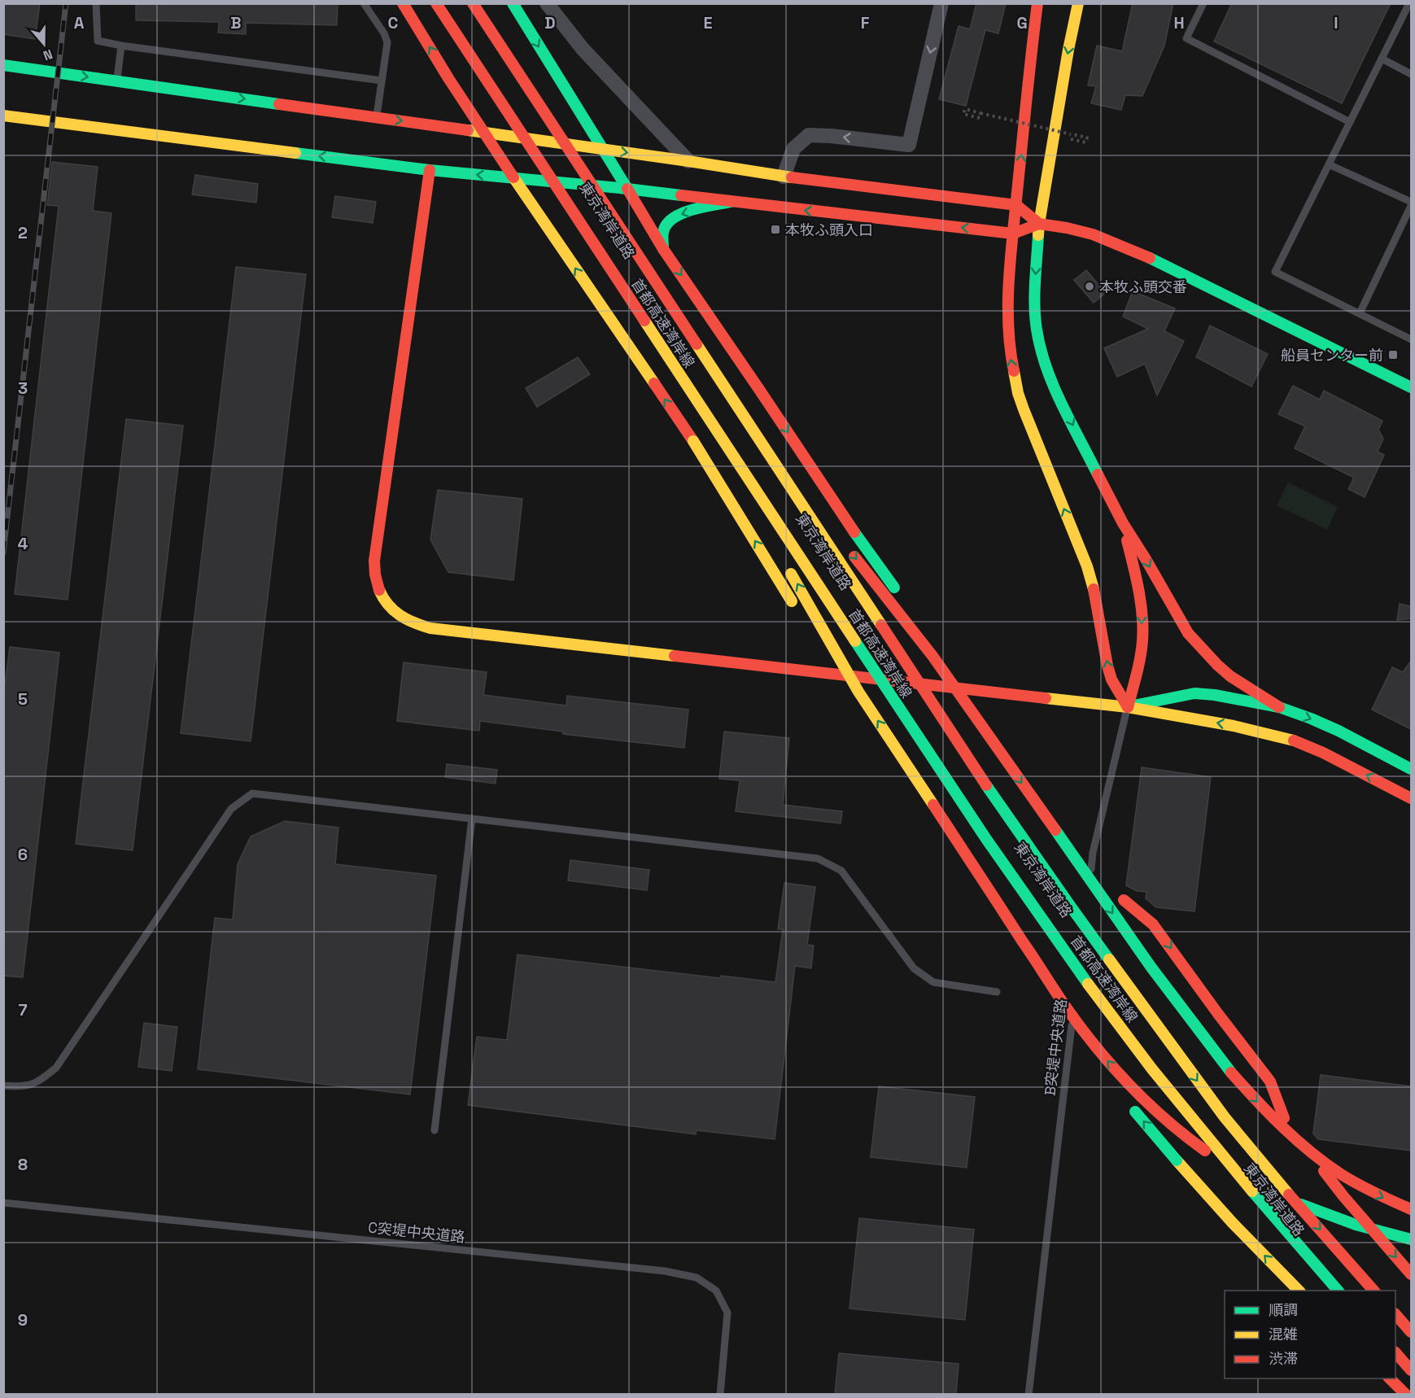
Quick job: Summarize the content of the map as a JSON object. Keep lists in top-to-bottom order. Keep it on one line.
{"streets":{"main road":["東京湾岸道路","首都高速湾岸線"],"lane":["B突堤中央道路","C突堤中央道路"]},"places":{"transit":["本牧ふ頭入口","船員センター前"],"other":["本牧ふ頭交番"]},"legend":["順調","混雑","渋滞"],"north":"bottom","grid":{"columns":["A","B","C","D","E","F","G","H","I"],"rows":["2","3","4","5","6","7","8","9"]}}
